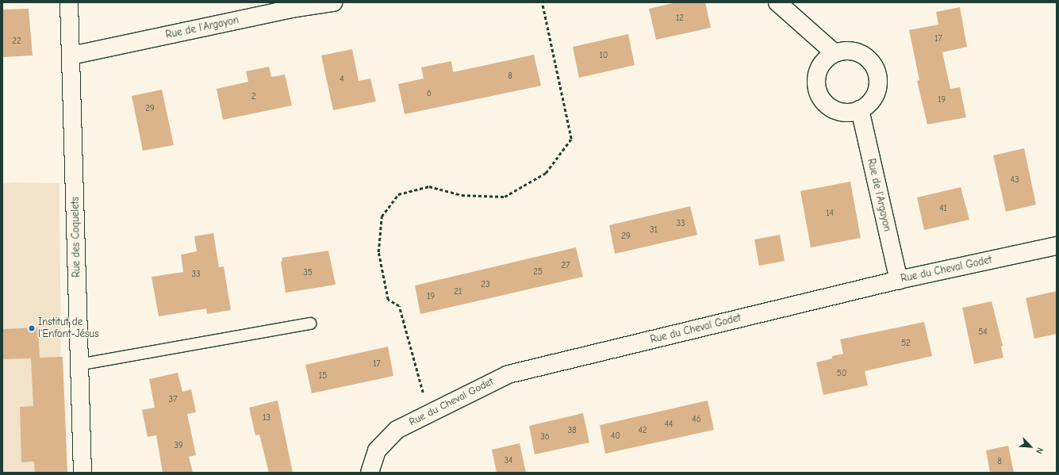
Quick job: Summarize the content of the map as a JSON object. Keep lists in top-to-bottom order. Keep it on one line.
{"streets":{"street":["Rue de l'Argayon","Rue des Coquelets","Rue du Cheval Godet"]},"crossings":[["Rue de l'Argayon","Rue des Coquelets"],["Rue de l'Argayon","Rue du Cheval Godet"]],"places":["Institut de l'Enfant-Jésus"],"house_numbers":["12","17","22","10","8","4","6","2","19","29","43","41","14","33","31","29","27","25","35","33","23","21","19","54","52","17","50","15","37","13","46","44","38","42","40","36","39","34","8"],"north":"bottom right"}
